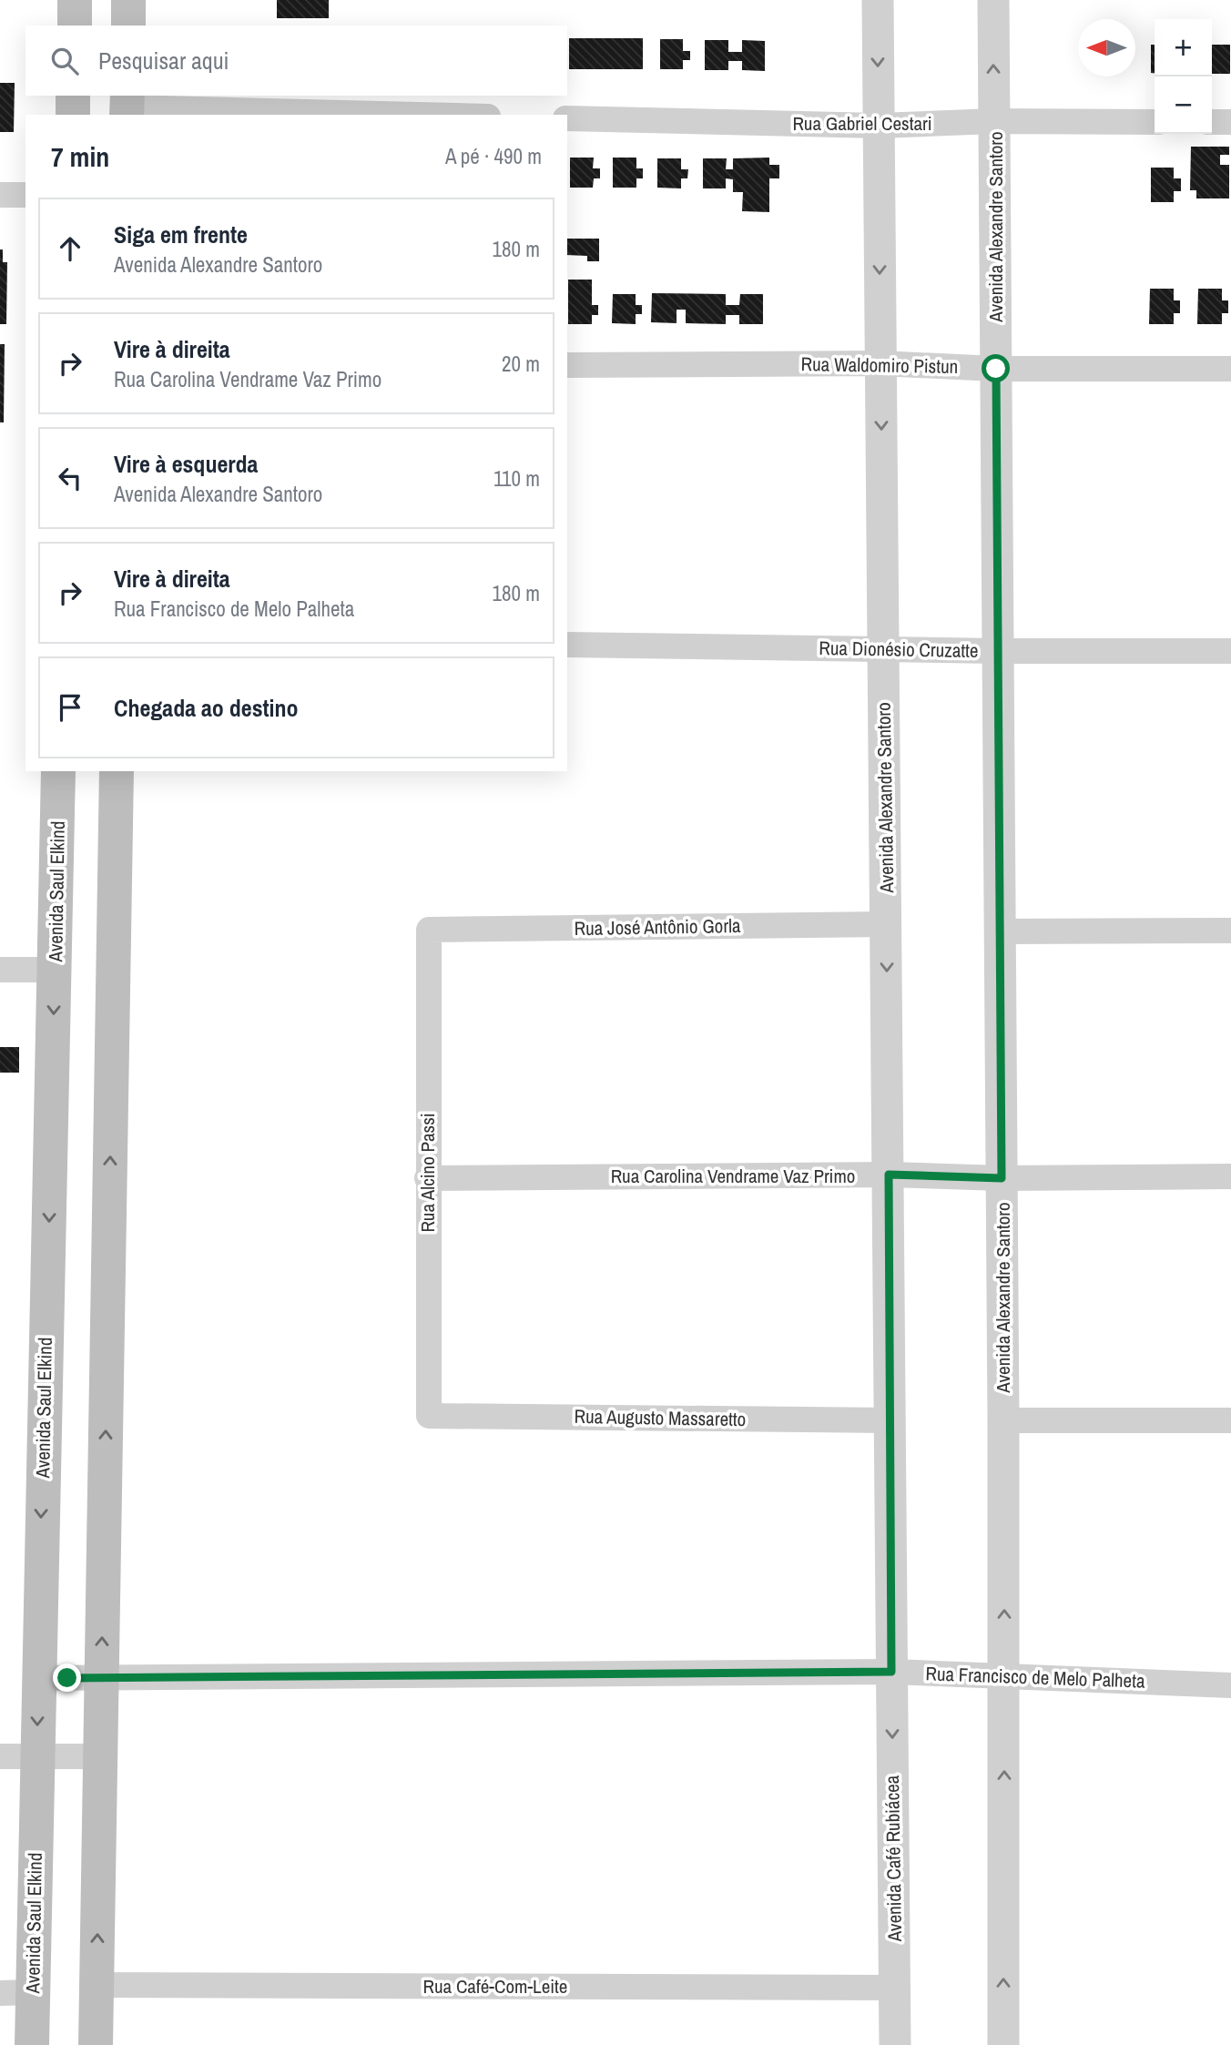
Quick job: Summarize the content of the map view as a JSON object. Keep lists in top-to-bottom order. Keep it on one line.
{"streets":{"main road":["Avenida Saul Elkind"],"street":["Rua Gabriel Cestari","Avenida Alexandre Santoro","Rua Waldomiro Pistun","Rua Dionésio Cruzatte","Rua José Antônio Gorla","Rua Alcino Passi","Rua Carolina Vendrame Vaz Primo","Rua Augusto Massaretto","Rua Francisco de Melo Palheta","Avenida Café Rubiácea","Rua Café-Com-Leite"]},"crossings":[["Rua Gabriel Cestari","Avenida Alexandre Santoro"],["Avenida Alexandre Santoro","Rua Waldomiro Pistun"],["Avenida Alexandre Santoro","Rua Dionésio Cruzatte"],["Avenida Alexandre Santoro","Rua José Antônio Gorla"],["Avenida Alexandre Santoro","Rua Carolina Vendrame Vaz Primo"],["Avenida Alexandre Santoro","Rua Augusto Massaretto"],["Avenida Alexandre Santoro","Rua Francisco de Melo Palheta"],["Avenida Alexandre Santoro","Avenida Café Rubiácea"],["Avenida Saul Elkind","Rua Francisco de Melo Palheta"],["Rua José Antônio Gorla","Rua Alcino Passi"],["Rua Alcino Passi","Rua Carolina Vendrame Vaz Primo"],["Rua Alcino Passi","Rua Augusto Massaretto"],["Rua Francisco de Melo Palheta","Avenida Café Rubiácea"],["Avenida Café Rubiácea","Rua Café-Com-Leite"]],"north":"left","page":{"map_buttons":["+","−"],"search":"Pesquisar aqui","heading":["7 min","A pé · 490 m"],"list":[["Siga em frente","Avenida Alexandre Santoro","180 m"],["Vire à direita","Rua Carolina Vendrame Vaz Primo","20 m"],["Vire à esquerda","Avenida Alexandre Santoro","110 m"],["Vire à direita","Rua Francisco de Melo Palheta","180 m"],"Chegada ao destino"]}}
